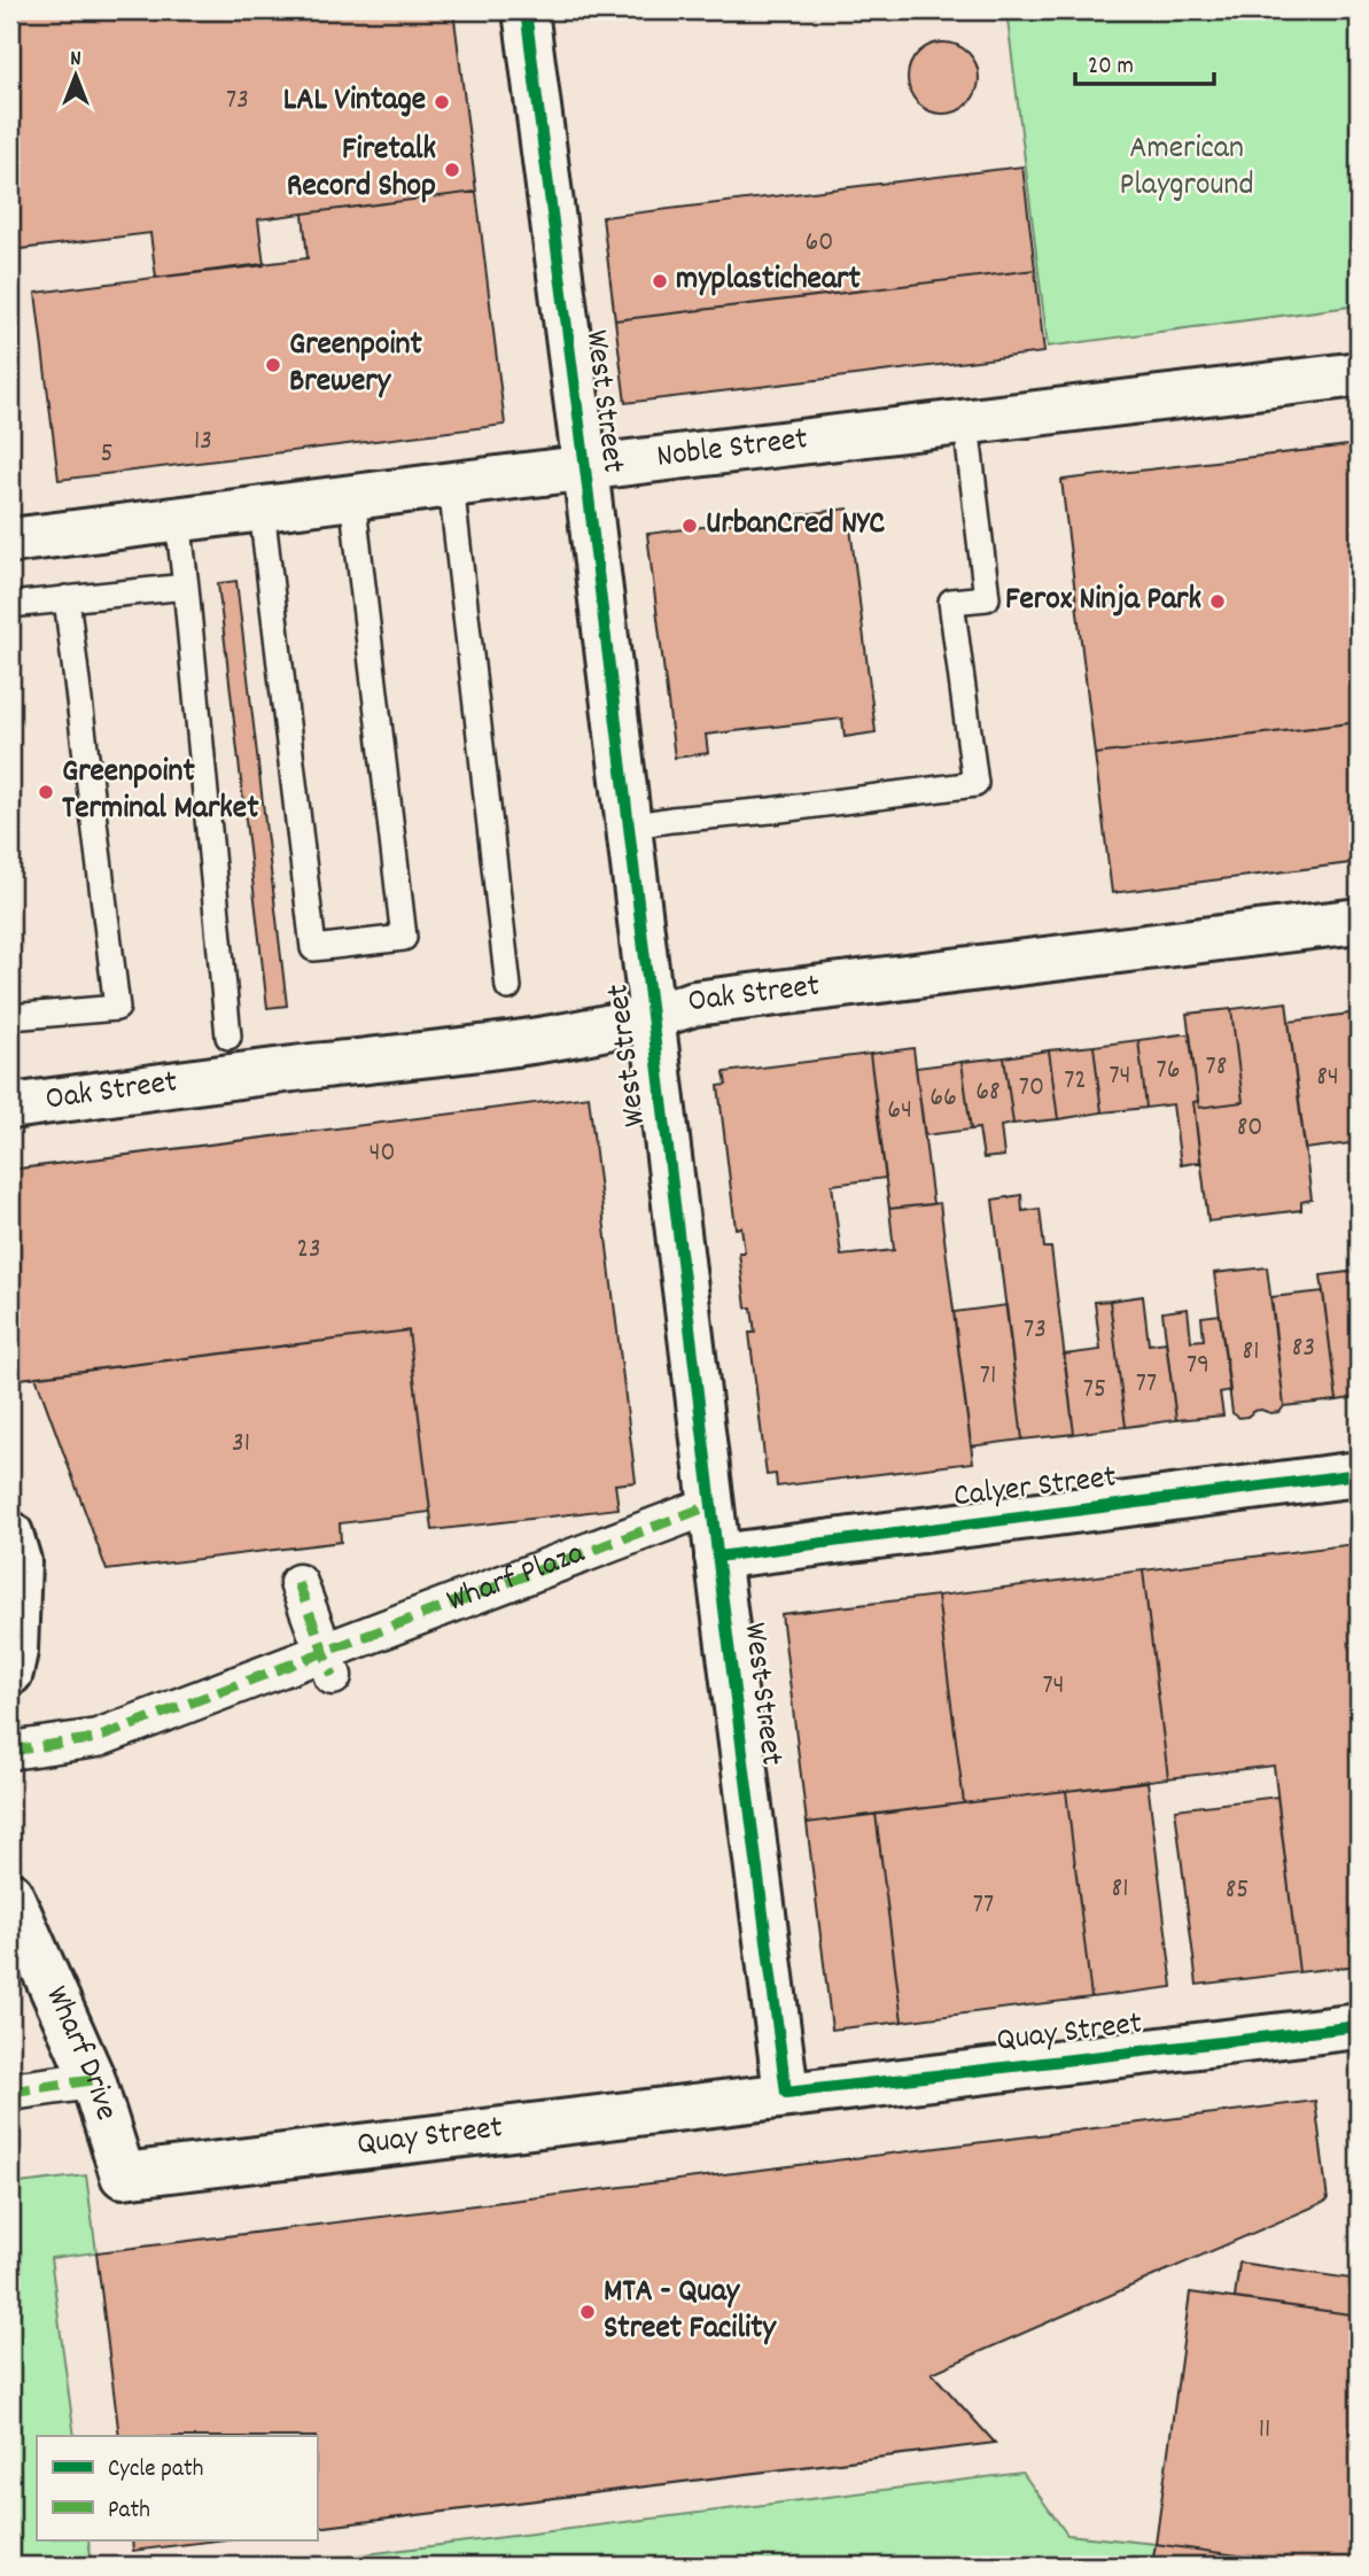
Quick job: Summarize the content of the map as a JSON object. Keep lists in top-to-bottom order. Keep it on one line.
{"streets":{"street":["West Street","Noble Street","Oak Street","Calyer Street","Wharf Plaza","Quay Street","Wharf Drive"]},"crossings":[["West Street","Noble Street"],["West Street","Oak Street"],["West Street","Calyer Street"],["West Street","Wharf Plaza"],["West Street","Quay Street"],["Quay Street","Wharf Drive"]],"parks":["American Playground"],"places":["LAL Vintage","Firetalk Record Shop","myplasticheart","Greenpoint Brewery","UrbanCred NYC","Ferox Ninja Park","Greenpoint Terminal Market","MTA - Quay Street Facility"],"house_numbers":["73","60","13","5","78","76","74","84","72","70","68","66","64","80","40","23","73","83","81","79","71","77","75","31","74","81","85","77","11"],"legend":["Cycle path","Path"],"scale_bar":"20 m","north":"top"}
